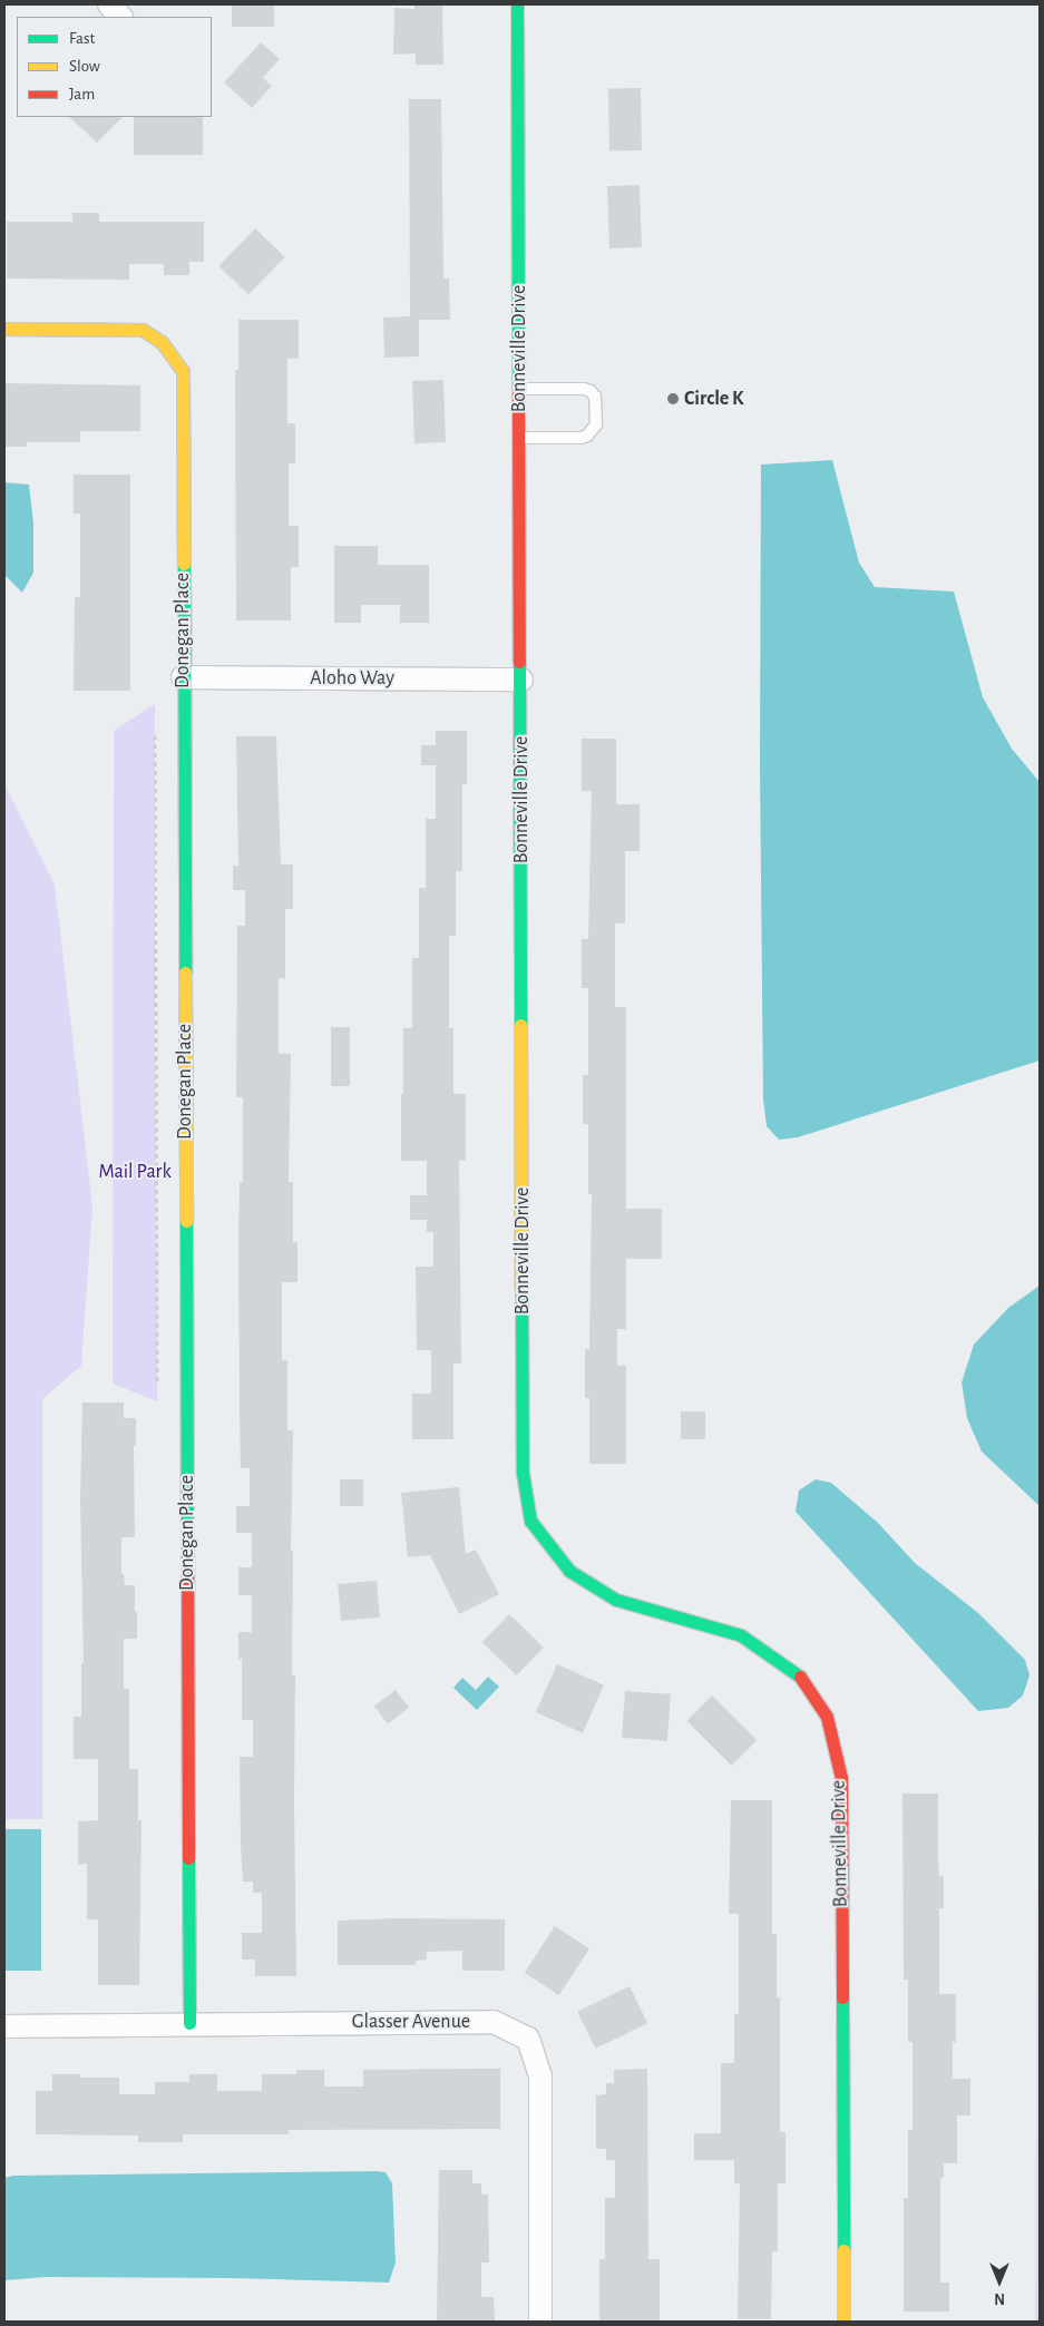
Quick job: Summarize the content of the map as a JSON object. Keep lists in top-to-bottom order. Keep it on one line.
{"streets":{"street":["Bonneville Drive","Donegan Place","Aloho Way","Glasser Avenue"]},"crossings":[["Bonneville Drive","Aloho Way"],["Donegan Place","Aloho Way"],["Donegan Place","Glasser Avenue"]],"parks":["Mail Park"],"places":["Circle K"],"legend":["Fast","Slow","Jam"],"north":"bottom"}
